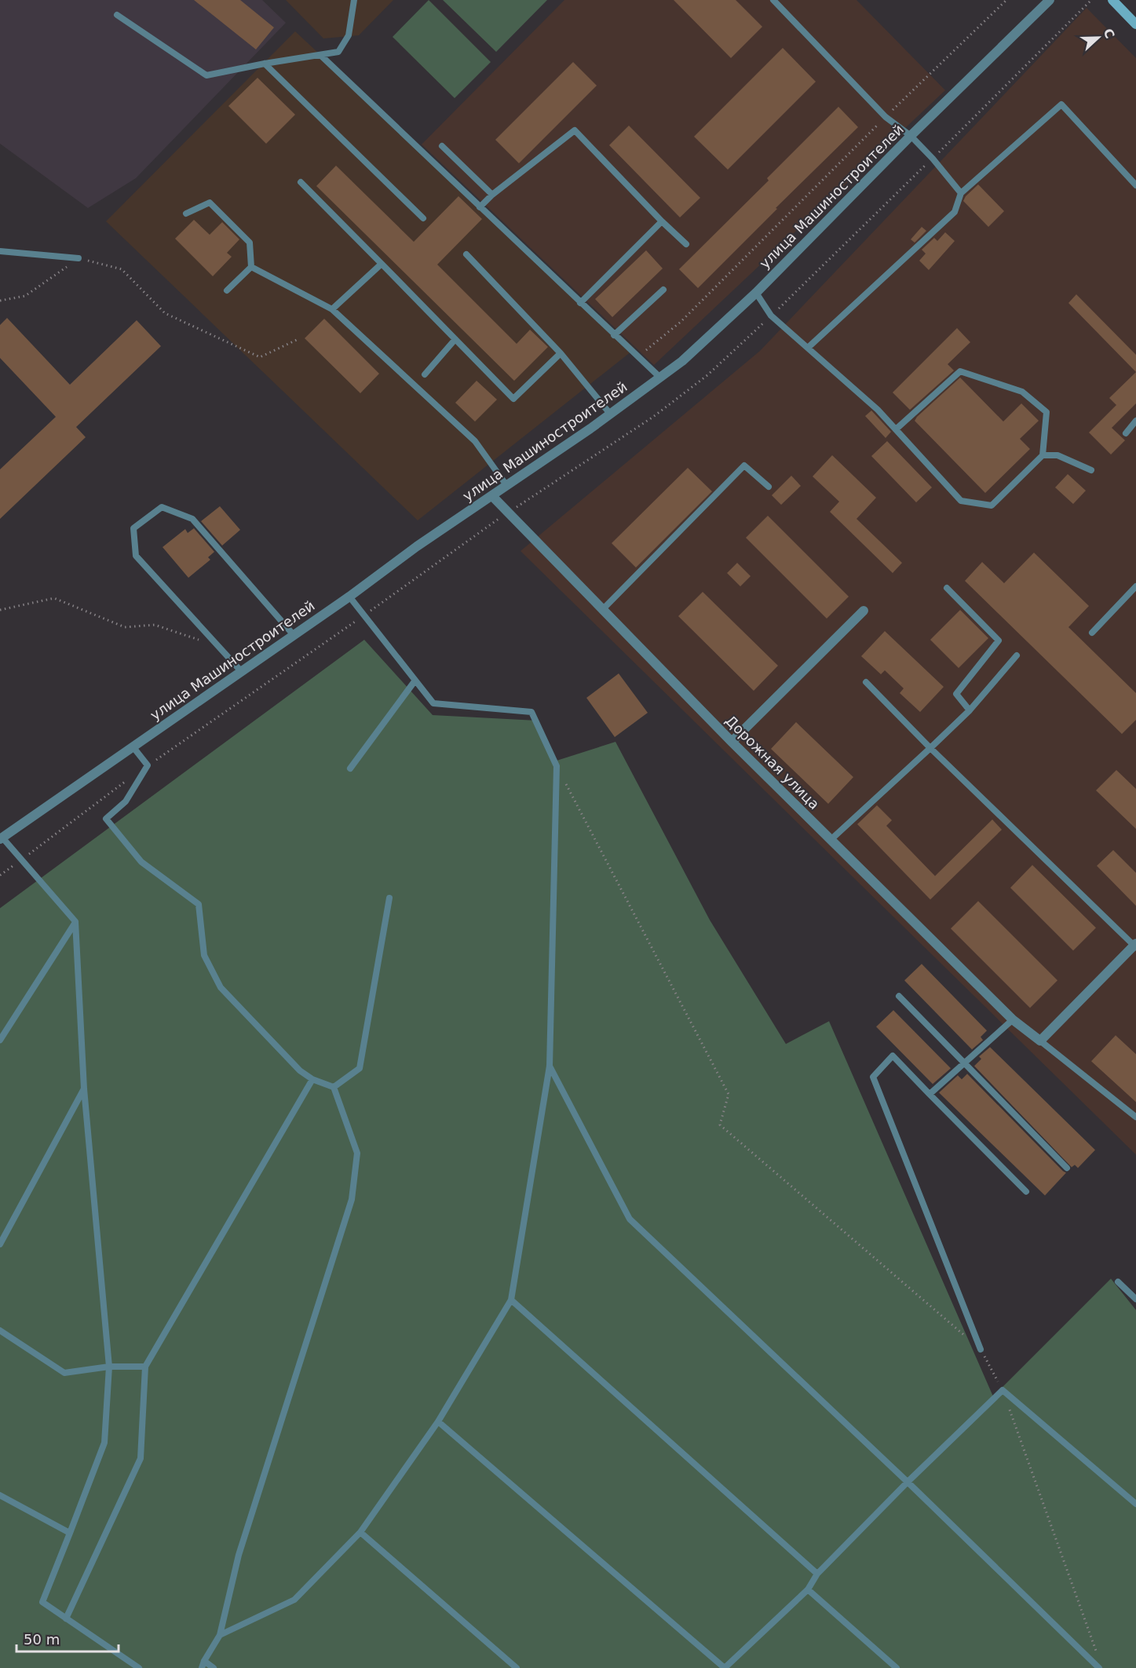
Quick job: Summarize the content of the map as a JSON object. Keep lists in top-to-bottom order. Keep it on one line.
{"streets":{"street":["улица Машиностроителей","Дорожная улица"]},"crossings":[["улица Машиностроителей","Дорожная улица"]],"scale_bar":"50 m","north":"right"}
